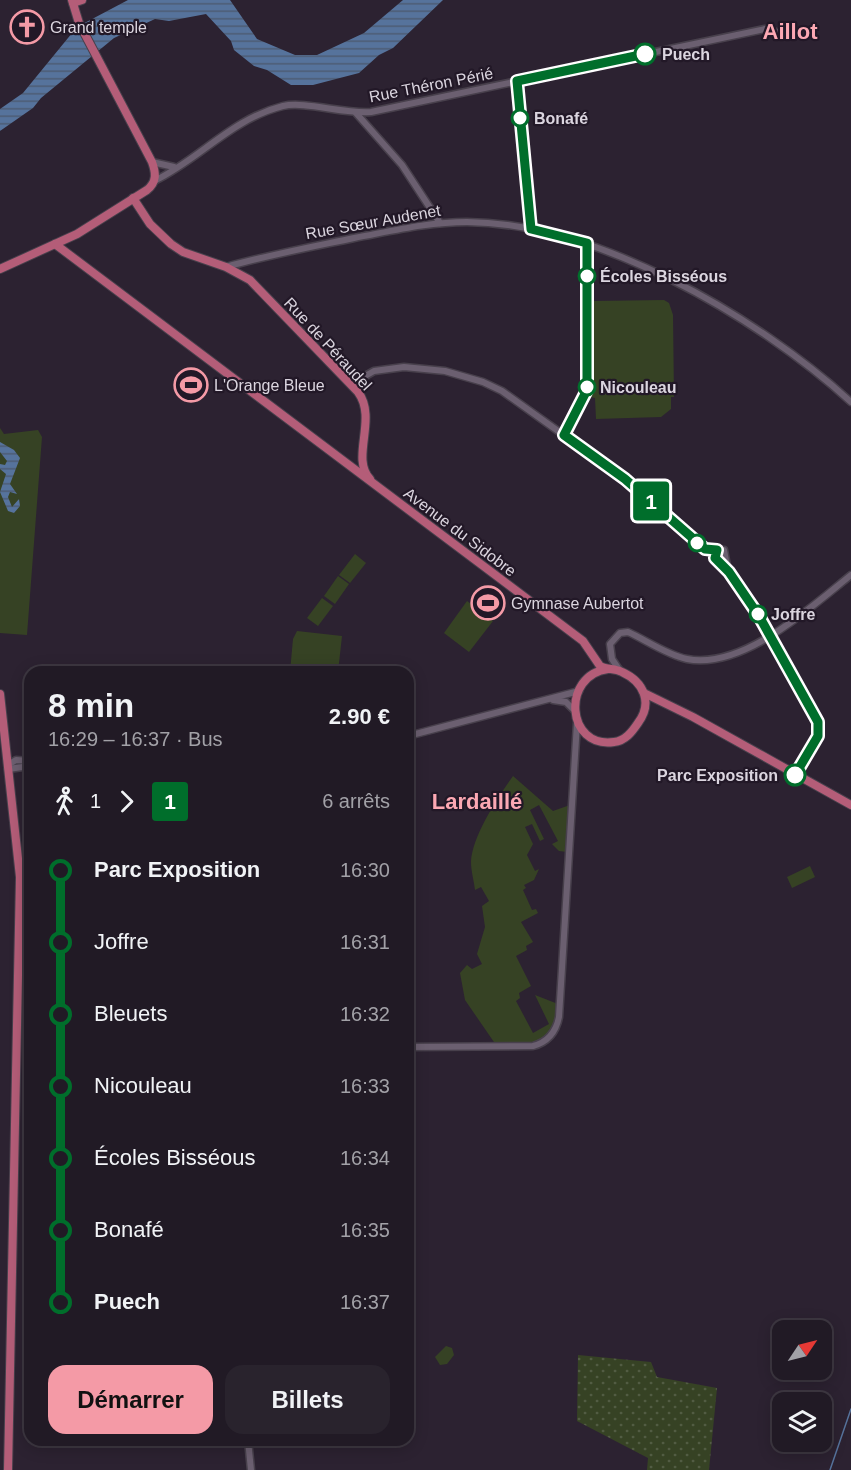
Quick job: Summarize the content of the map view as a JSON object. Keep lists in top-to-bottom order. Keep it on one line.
{"streets":{"main road":["Rue de Péraudel","Avenue du Sidobre"],"street":["Rue Théron Périé","Rue Sœur Audenet"]},"crossings":[["Rue Sœur Audenet","Rue de Péraudel"]],"districts":["Aillot","Lardaillé"],"places":{"church":["Grand temple"],"other":["Puech","Bonafé","Écoles Bisséous","Nicouleau","Joffre","Parc Exposition"],"sports":["L'Orange Bleue","Gymnase Aubertot"]},"lines":["bus line 1"],"north":"top right","page":{"on_map":"1","heading":["8 min","16:29 – 16:37 · Bus","2.90 €"],"legs":["1","1","6 arrêts"],"list":[{"name":"Parc Exposition","value":"16:30"},{"name":"Joffre","value":"16:31"},{"name":"Bleuets","value":"16:32"},{"name":"Nicouleau","value":"16:33"},{"name":"Écoles Bisséous","value":"16:34"},{"name":"Bonafé","value":"16:35"},{"name":"Puech","value":"16:37"}],"buttons":["Démarrer","Billets"]}}
